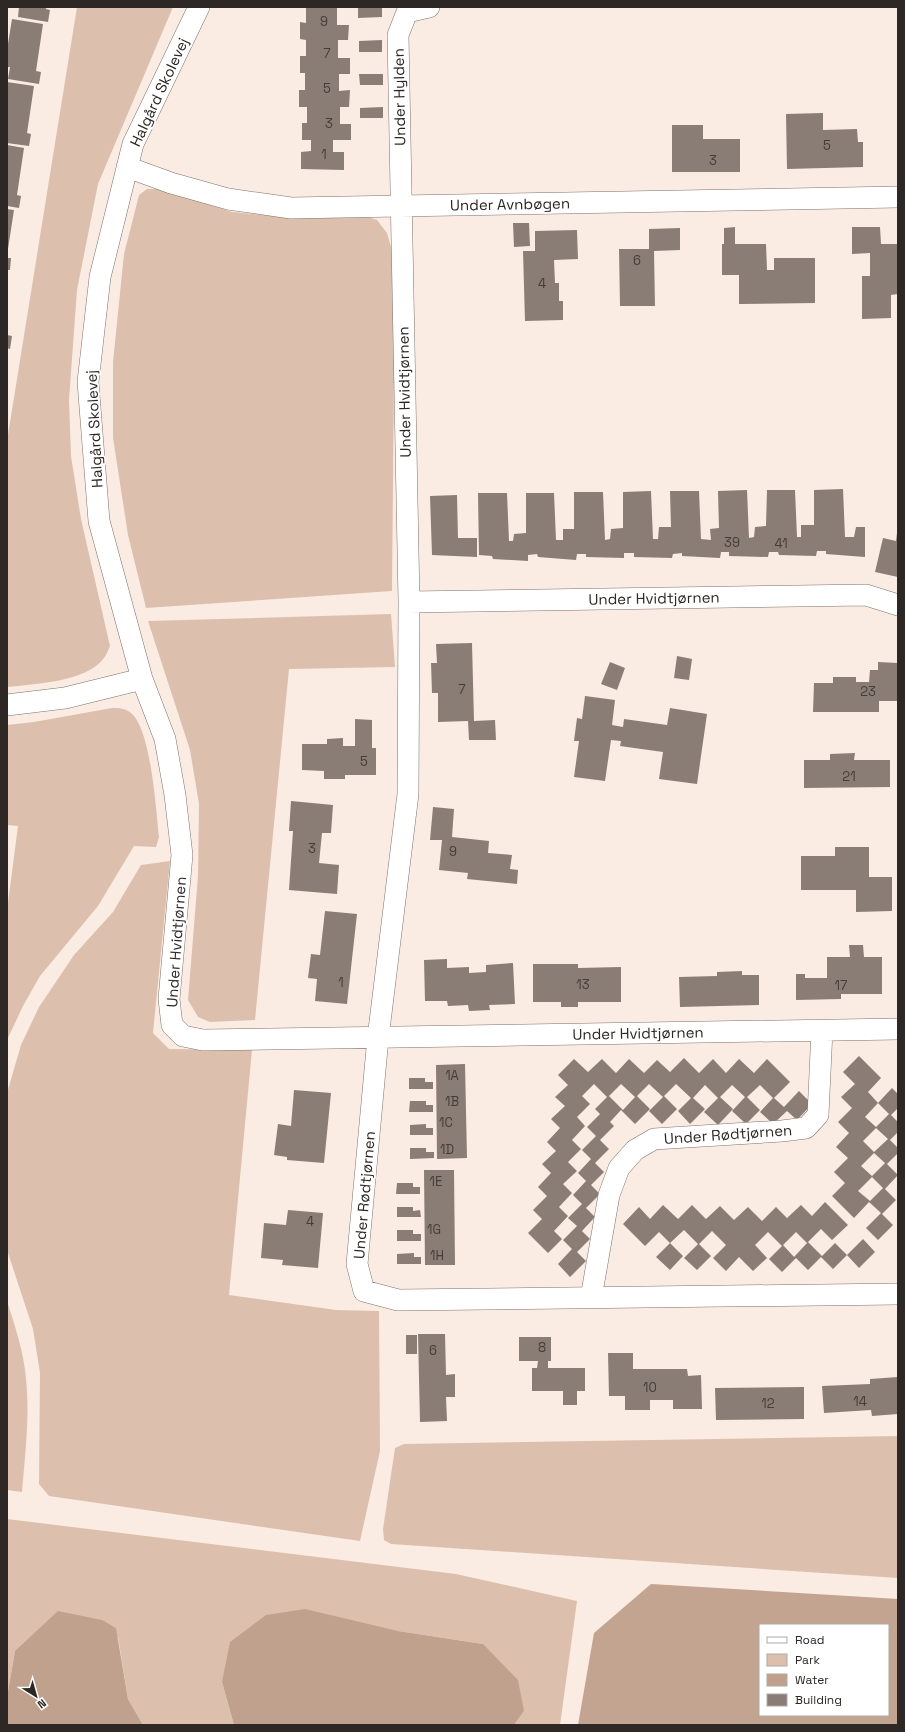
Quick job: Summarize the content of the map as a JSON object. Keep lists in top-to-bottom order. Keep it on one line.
{"streets":{"street":["Halgård Skolevej","Under Hylden","Under Avnbøgen","Under Hvidtjørnen","Under Rødtjørnen"]},"crossings":[["Halgård Skolevej","Under Avnbøgen"],["Halgård Skolevej","Under Hvidtjørnen"],["Under Hylden","Under Avnbøgen"],["Under Hylden","Under Hvidtjørnen"],["Under Avnbøgen","Under Hvidtjørnen"],["Under Hvidtjørnen","Under Rødtjørnen"]],"house_numbers":["9","7","5","3","5","1","3","6","4","39","41","7","23","5","21","3","9","1","13","17","1A","1B","1C","1D","1E","4","1G","1H","8","6","10","14","12"],"legend":["Road","Park","Water","Building"],"north":"bottom right"}
